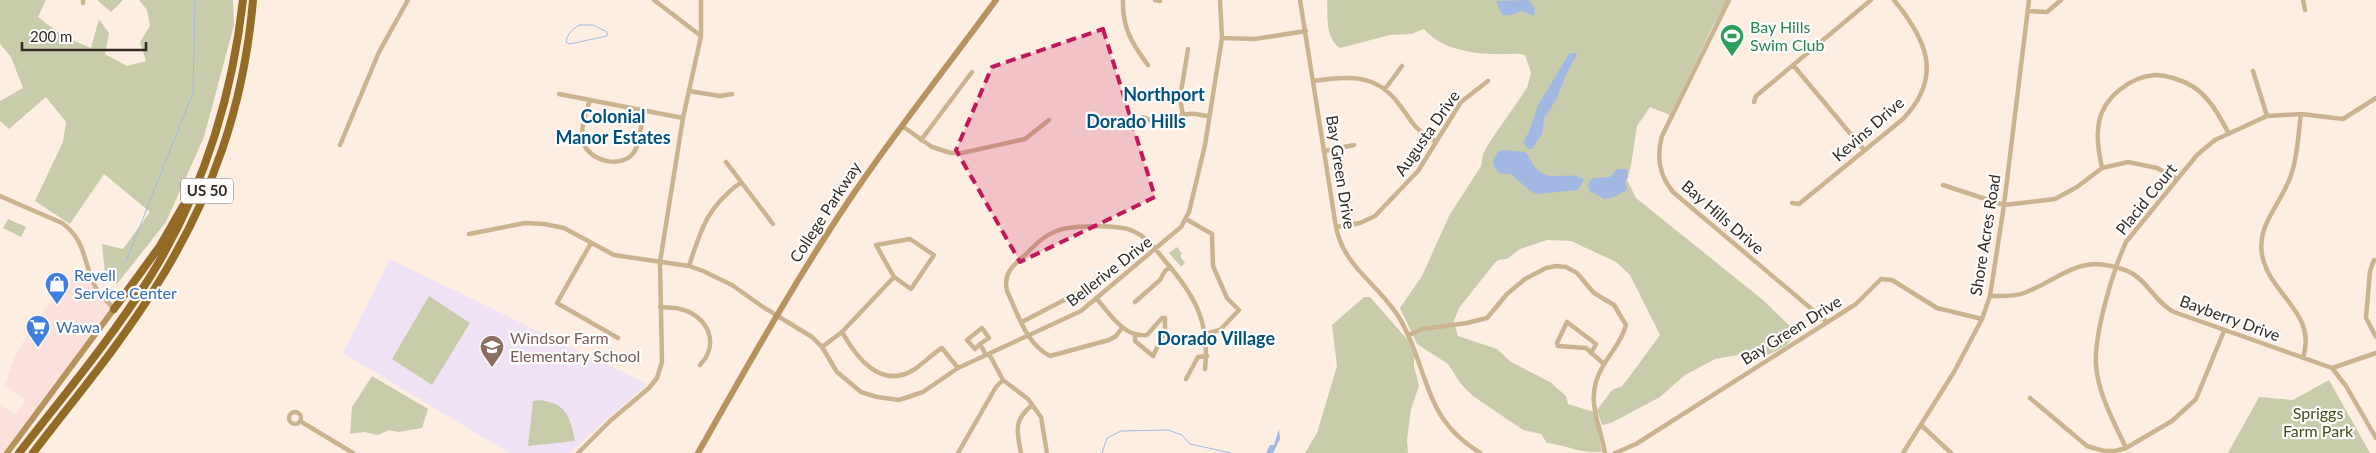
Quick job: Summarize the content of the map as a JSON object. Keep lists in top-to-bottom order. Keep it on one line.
{"streets":{"highway":["US 50"],"main road":["College Parkway"],"street":["Kevins Drive","Augusta Drive","Bay Green Drive","Placid Court","Bay Hills Drive","Shore Acres Road","Bellerive Drive","Bayberry Drive"]},"crossings":[["Augusta Drive","Bay Green Drive"],["Bay Green Drive","Bay Hills Drive"],["Bay Green Drive","Shore Acres Road"],["Placid Court","Bayberry Drive"],["College Parkway","Bellerive Drive"],["Shore Acres Road","Bayberry Drive"]],"districts":["Northport","Colonial Manor Estates","Dorado Hills","Dorado Village"],"parks":["Spriggs Farm Park"],"places":{"sports":["Bay Hills Swim Club"],"shop":["Revell Service Center"],"supermarket":["Wawa"],"school or university":["Windsor Farm Elementary School"]},"scale_bar":"200 m"}
